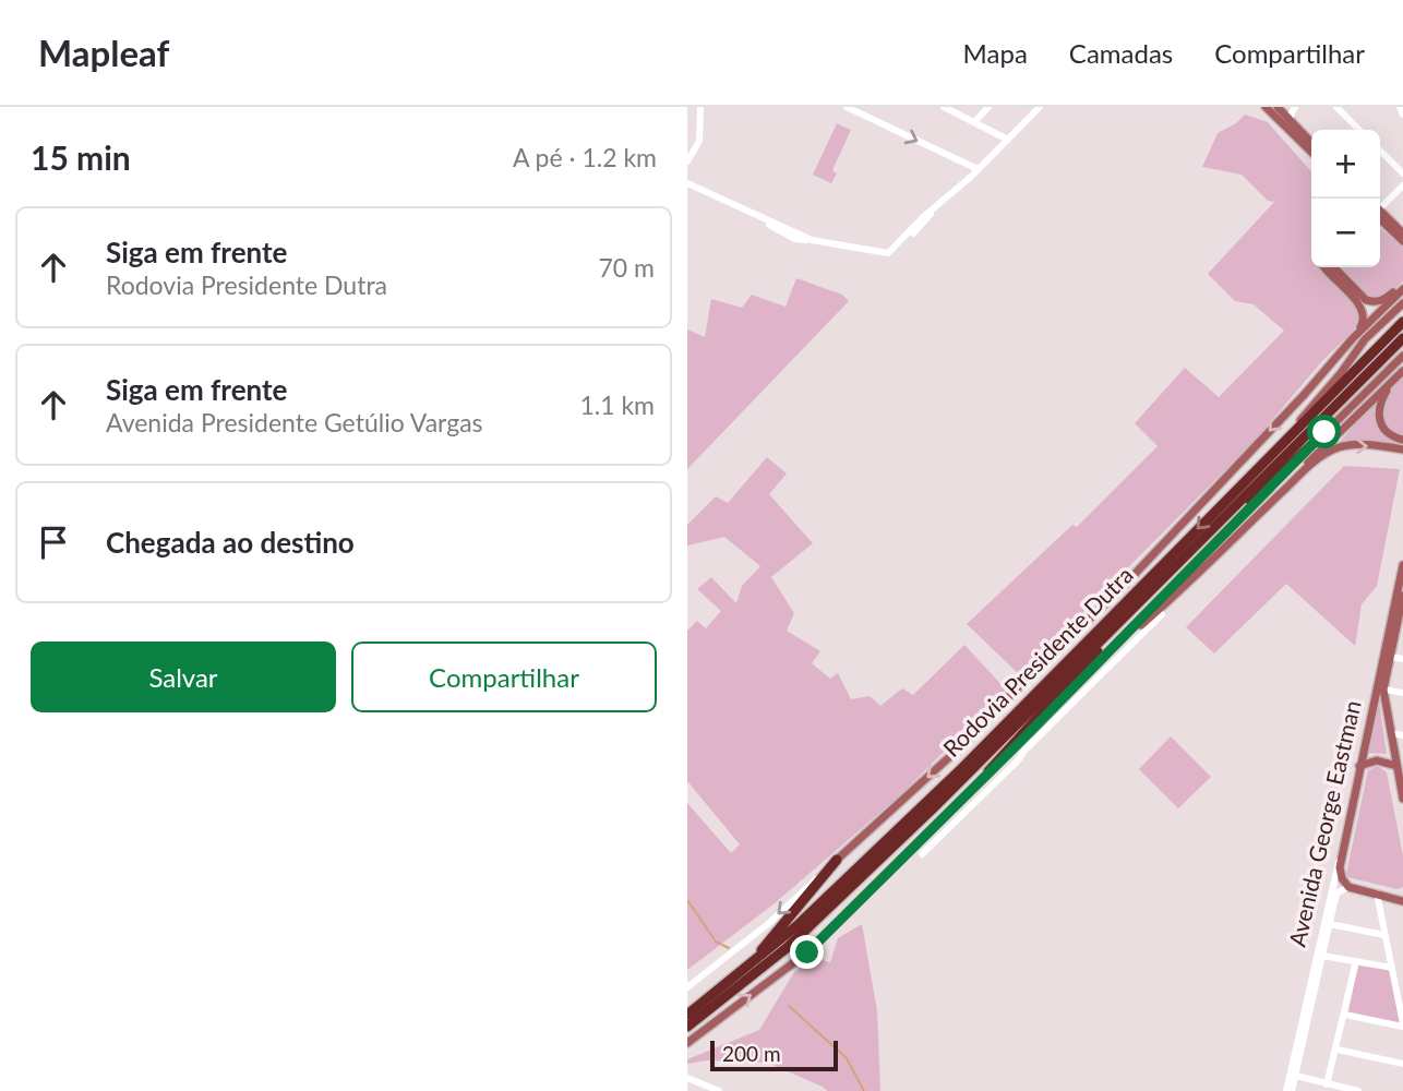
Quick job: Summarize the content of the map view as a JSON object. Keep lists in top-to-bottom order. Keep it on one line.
{"streets":{"highway":["Rodovia Presidente Dutra"],"main road":["Avenida George Eastman"]},"scale_bar":"200 m","page":{"header":"Mapleaf","nav":["Mapa","Camadas","Compartilhar"],"heading":["15 min","A pé · 1.2 km"],"map_buttons":["+","−"],"list":[["Siga em frente","Rodovia Presidente Dutra","70 m"],["Siga em frente","Avenida Presidente Getúlio Vargas","1.1 km"],"Chegada ao destino"],"buttons":["Salvar","Compartilhar"],"scale":"200 m"}}
